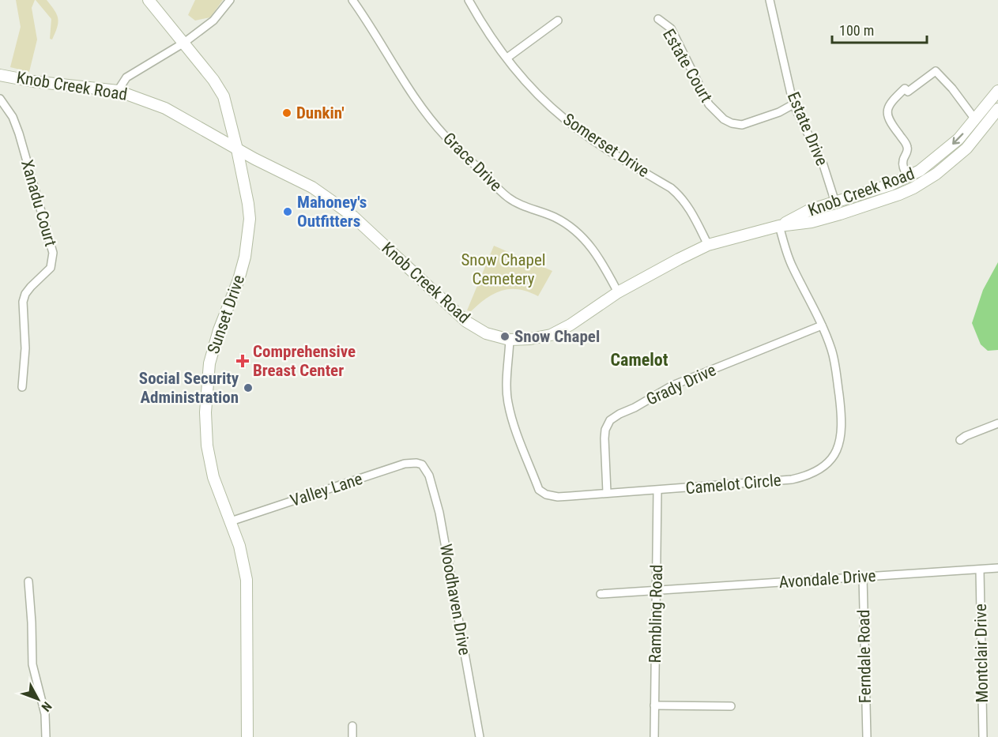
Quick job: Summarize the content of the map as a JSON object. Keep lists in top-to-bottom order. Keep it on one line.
{"streets":{"main road":["Knob Creek Road","Sunset Drive"],"street":["Estate Court","Estate Drive","Somerset Drive","Grace Drive","Xanadu Court","Grady Drive","Camelot Circle","Valley Lane","Avondale Drive","Woodhaven Drive","Rambling Road","Montclair Drive","Ferndale Road"]},"crossings":[["Estate Court","Estate Drive"],["Knob Creek Road","Estate Drive"],["Knob Creek Road","Somerset Drive"],["Knob Creek Road","Grace Drive"],["Knob Creek Road","Sunset Drive"],["Knob Creek Road","Camelot Circle"],["Sunset Drive","Valley Lane"],["Grady Drive","Camelot Circle"],["Camelot Circle","Rambling Road"],["Valley Lane","Woodhaven Drive"],["Avondale Drive","Rambling Road"],["Avondale Drive","Montclair Drive"],["Avondale Drive","Ferndale Road"]],"districts":["Camelot"],"parks":["Snow Chapel Cemetery"],"places":{"other":["Dunkin'","Mahoney's Outfitters","Snow Chapel","Social Security Administration"],"health":["Comprehensive Breast Center"]},"scale_bar":"100 m","north":"bottom right"}
